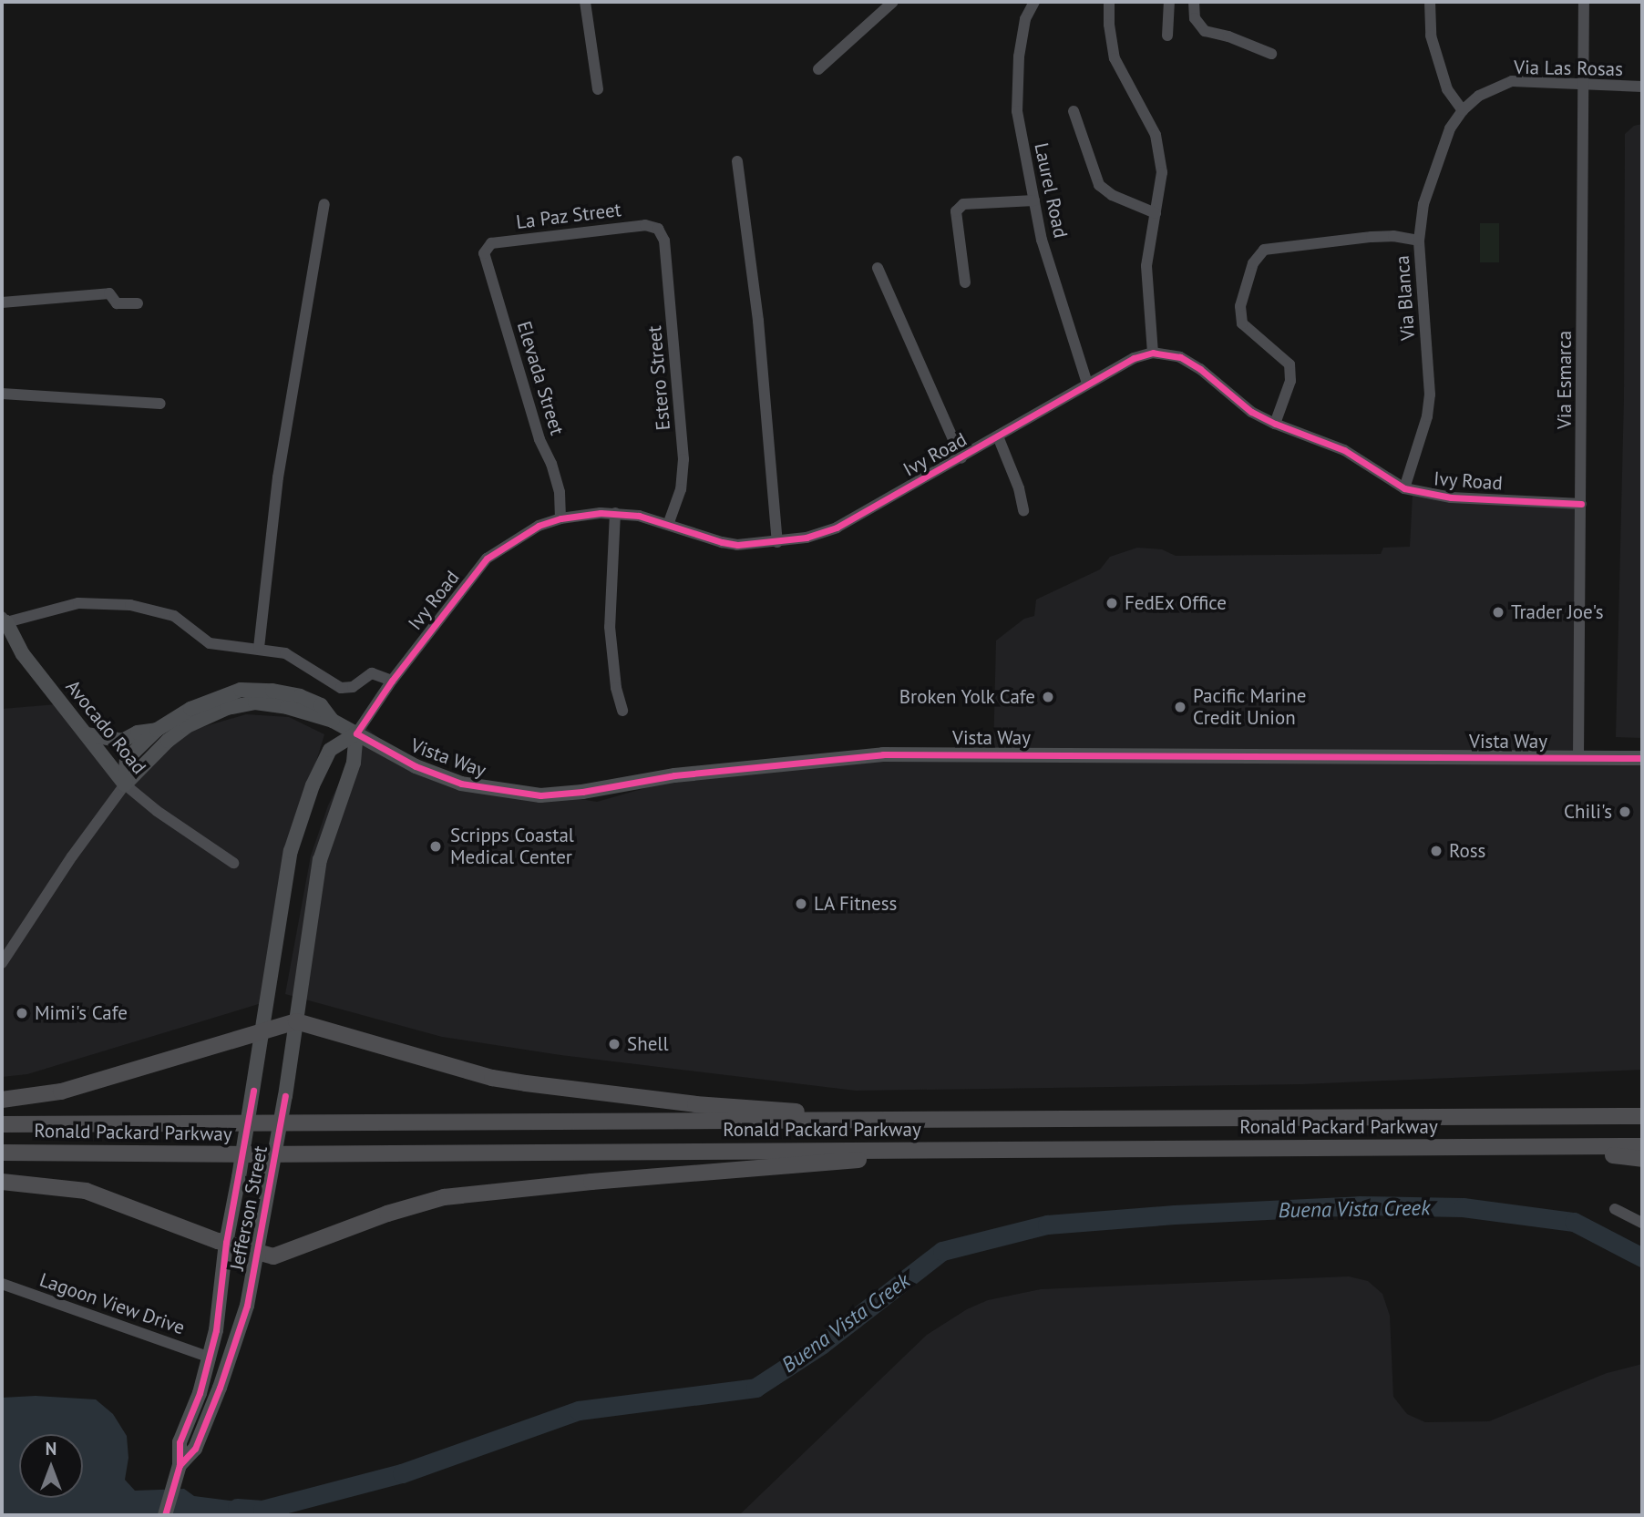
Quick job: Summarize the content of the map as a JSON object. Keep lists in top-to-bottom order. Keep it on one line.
{"streets":{"highway":["Ronald Packard Parkway"],"main road":["Avocado Road","Vista Way","Jefferson Street"],"street":["Via Las Rosas","Laurel Road","La Paz Street","Via Blanca","Elevada Street","Estero Street","Via Esmarca","Ivy Road","Lagoon View Drive"]},"crossings":[["Via Las Rosas","Via Blanca"],["Via Las Rosas","Via Esmarca"],["Laurel Road","Ivy Road"],["La Paz Street","Elevada Street"],["La Paz Street","Estero Street"],["Via Blanca","Ivy Road"],["Elevada Street","Ivy Road"],["Estero Street","Ivy Road"],["Via Esmarca","Ivy Road"],["Via Esmarca","Vista Way"],["Ivy Road","Vista Way"],["Ivy Road","Jefferson Street"],["Avocado Road","Vista Way"],["Vista Way","Jefferson Street"],["Jefferson Street","Lagoon View Drive"]],"water":["Buena Vista Creek"],"places":["FedEx Office","Trader Joe's","Broken Yolk Cafe","Pacific Marine Credit Union","Chili's","Scripps Coastal Medical Center","Ross","LA Fitness","Mimi's Cafe","Shell"],"north":"top"}
